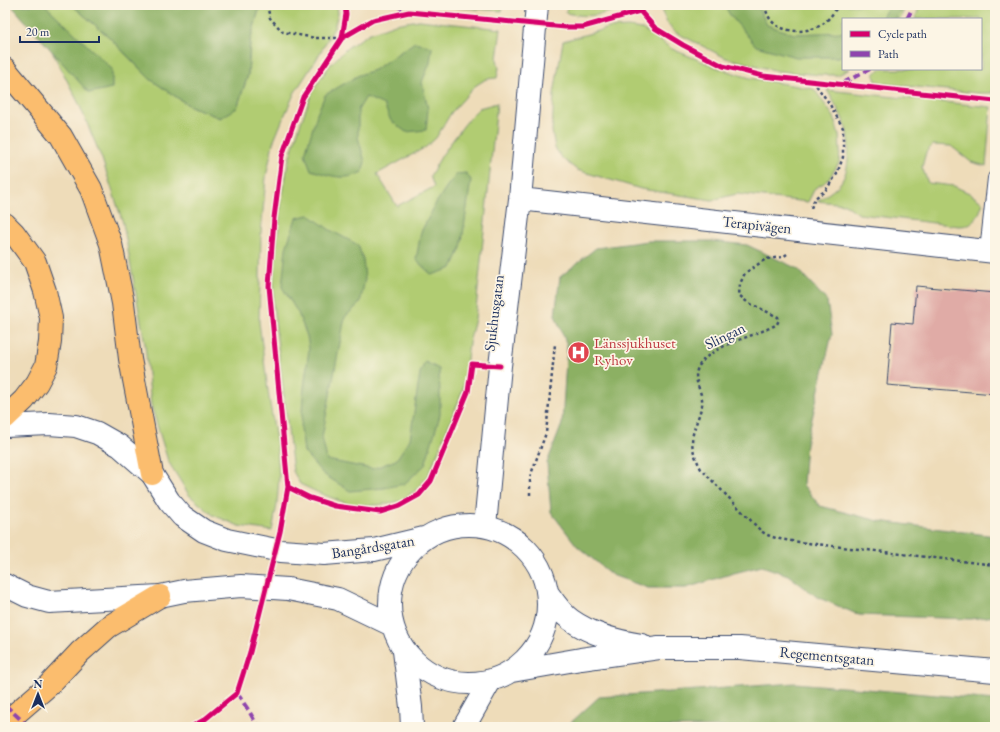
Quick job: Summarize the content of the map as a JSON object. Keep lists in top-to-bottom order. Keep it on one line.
{"streets":{"street":["Terapivägen","Sjukhusgatan","Bangårdsgatan","Regementsgatan"],"path":["Slingan"]},"crossings":[["Terapivägen","Sjukhusgatan"],["Terapivägen","Slingan"]],"places":{"hospital":["Länssjukhuset Ryhov"]},"legend":["Cycle path","Path"],"scale_bar":"20 m","north":"top"}
